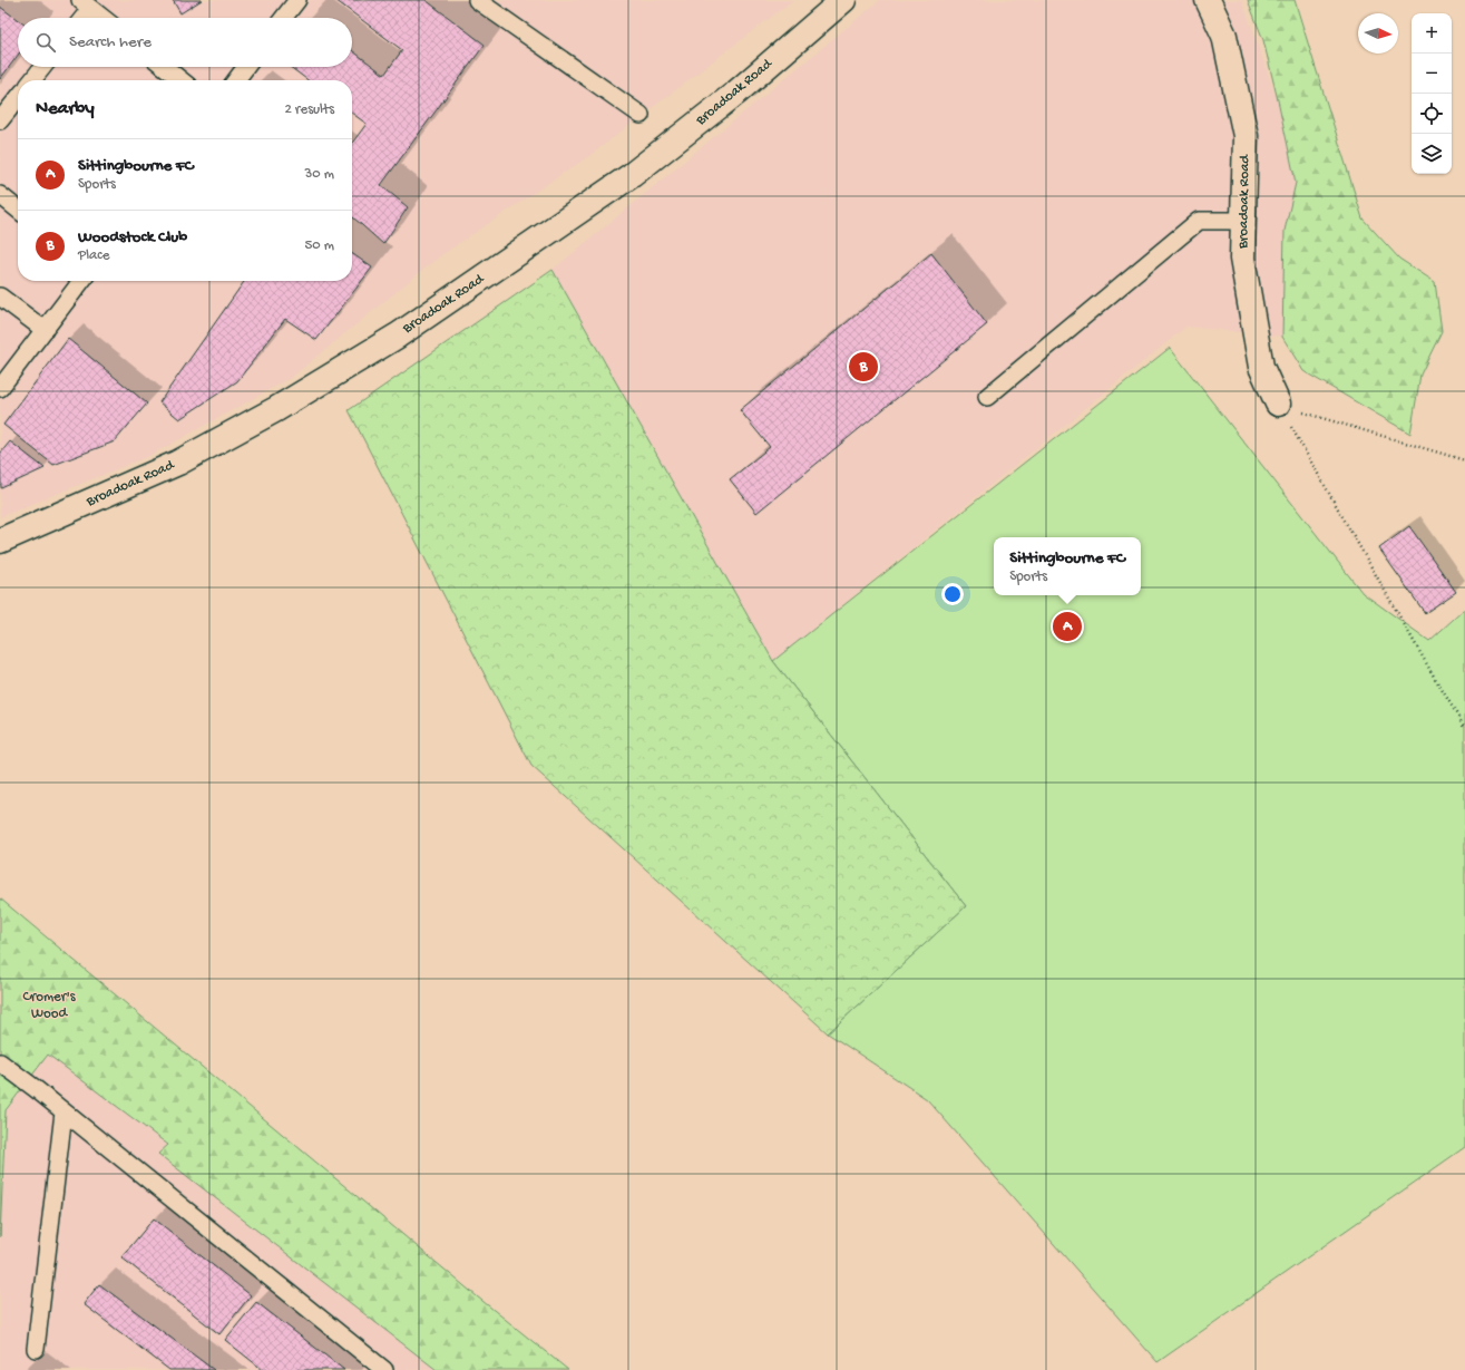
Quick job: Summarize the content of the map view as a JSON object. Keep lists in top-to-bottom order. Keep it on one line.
{"streets":{"street":["Broadoak Road"]},"parks":["Cromer's Wood"],"north":"right","page":{"map_buttons":["+","−"],"search":"Search here","heading":["Nearby","2 results"],"list":[{"mark":"A","name":"Sittingbourne FC","note":"Sports","value":"30 m"},{"mark":"B","name":"Woodstock Club","note":"Place","value":"50 m"}],"pins":["B","A"],"popup":["Sittingbourne FC","Sports"]}}
